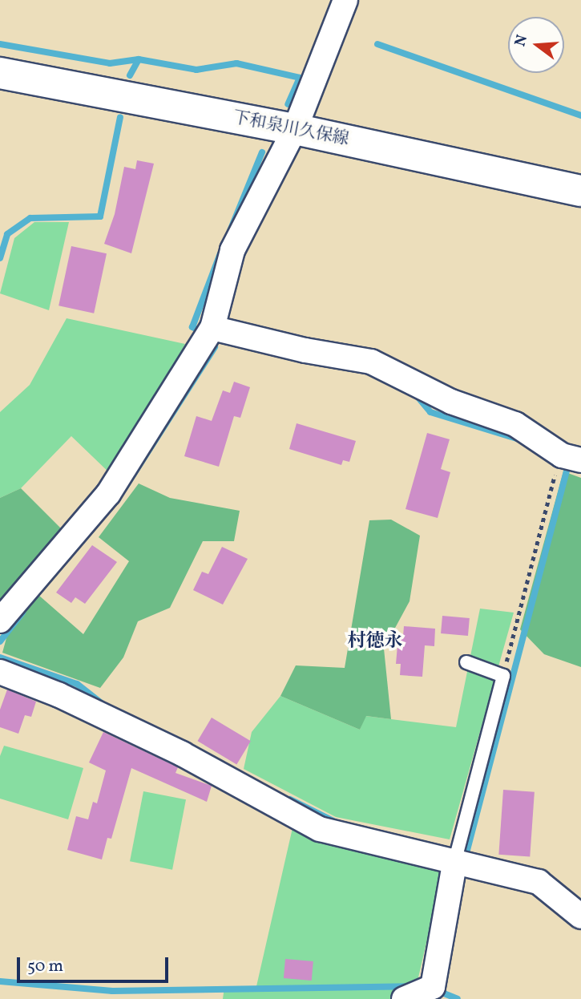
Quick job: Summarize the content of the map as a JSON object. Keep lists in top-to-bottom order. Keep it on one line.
{"streets":{"street":["下和泉川久保線"]},"districts":["村徳永"],"scale_bar":"50 m","north":"left"}
